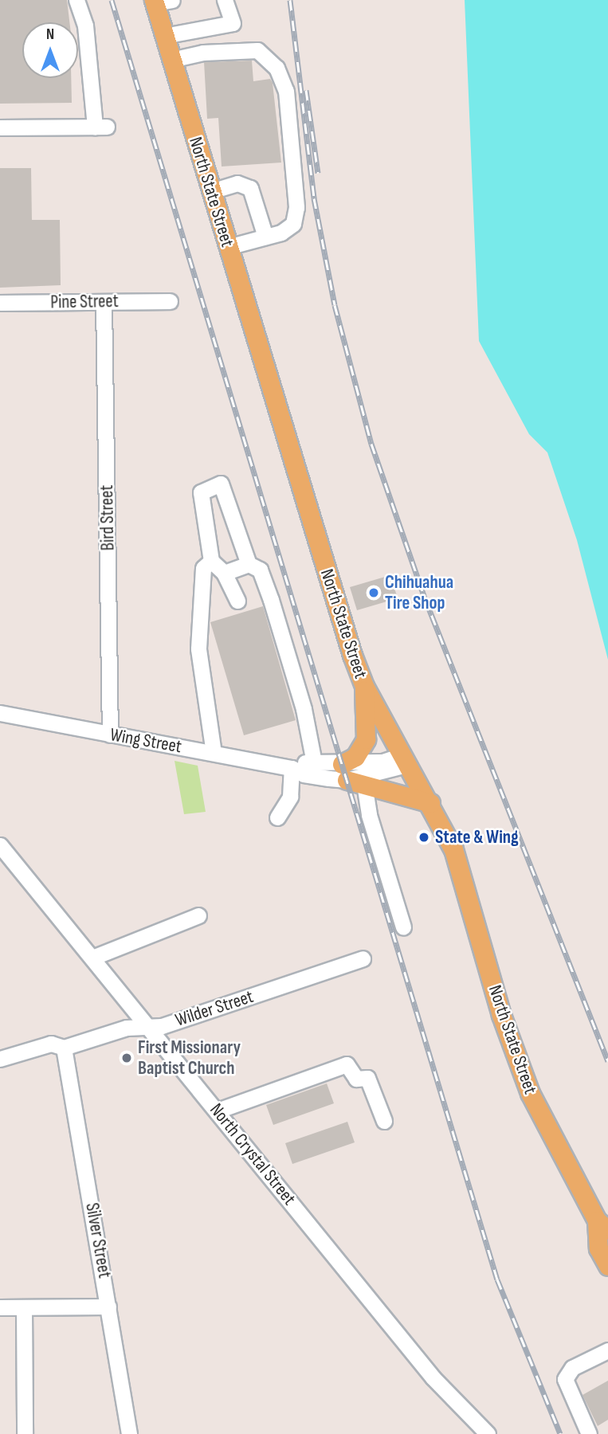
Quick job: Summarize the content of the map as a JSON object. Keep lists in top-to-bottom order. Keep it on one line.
{"streets":{"main road":["North State Street"],"street":["Pine Street","Bird Street","Wing Street","Wilder Street","North Crystal Street","Silver Street"]},"crossings":[["North State Street","Wing Street"],["Pine Street","Bird Street"],["Bird Street","Wing Street"],["Wilder Street","North Crystal Street"],["Wilder Street","Silver Street"]],"places":["Chihuahua Tire Shop","State & Wing","First Missionary Baptist Church"],"north":"top"}
